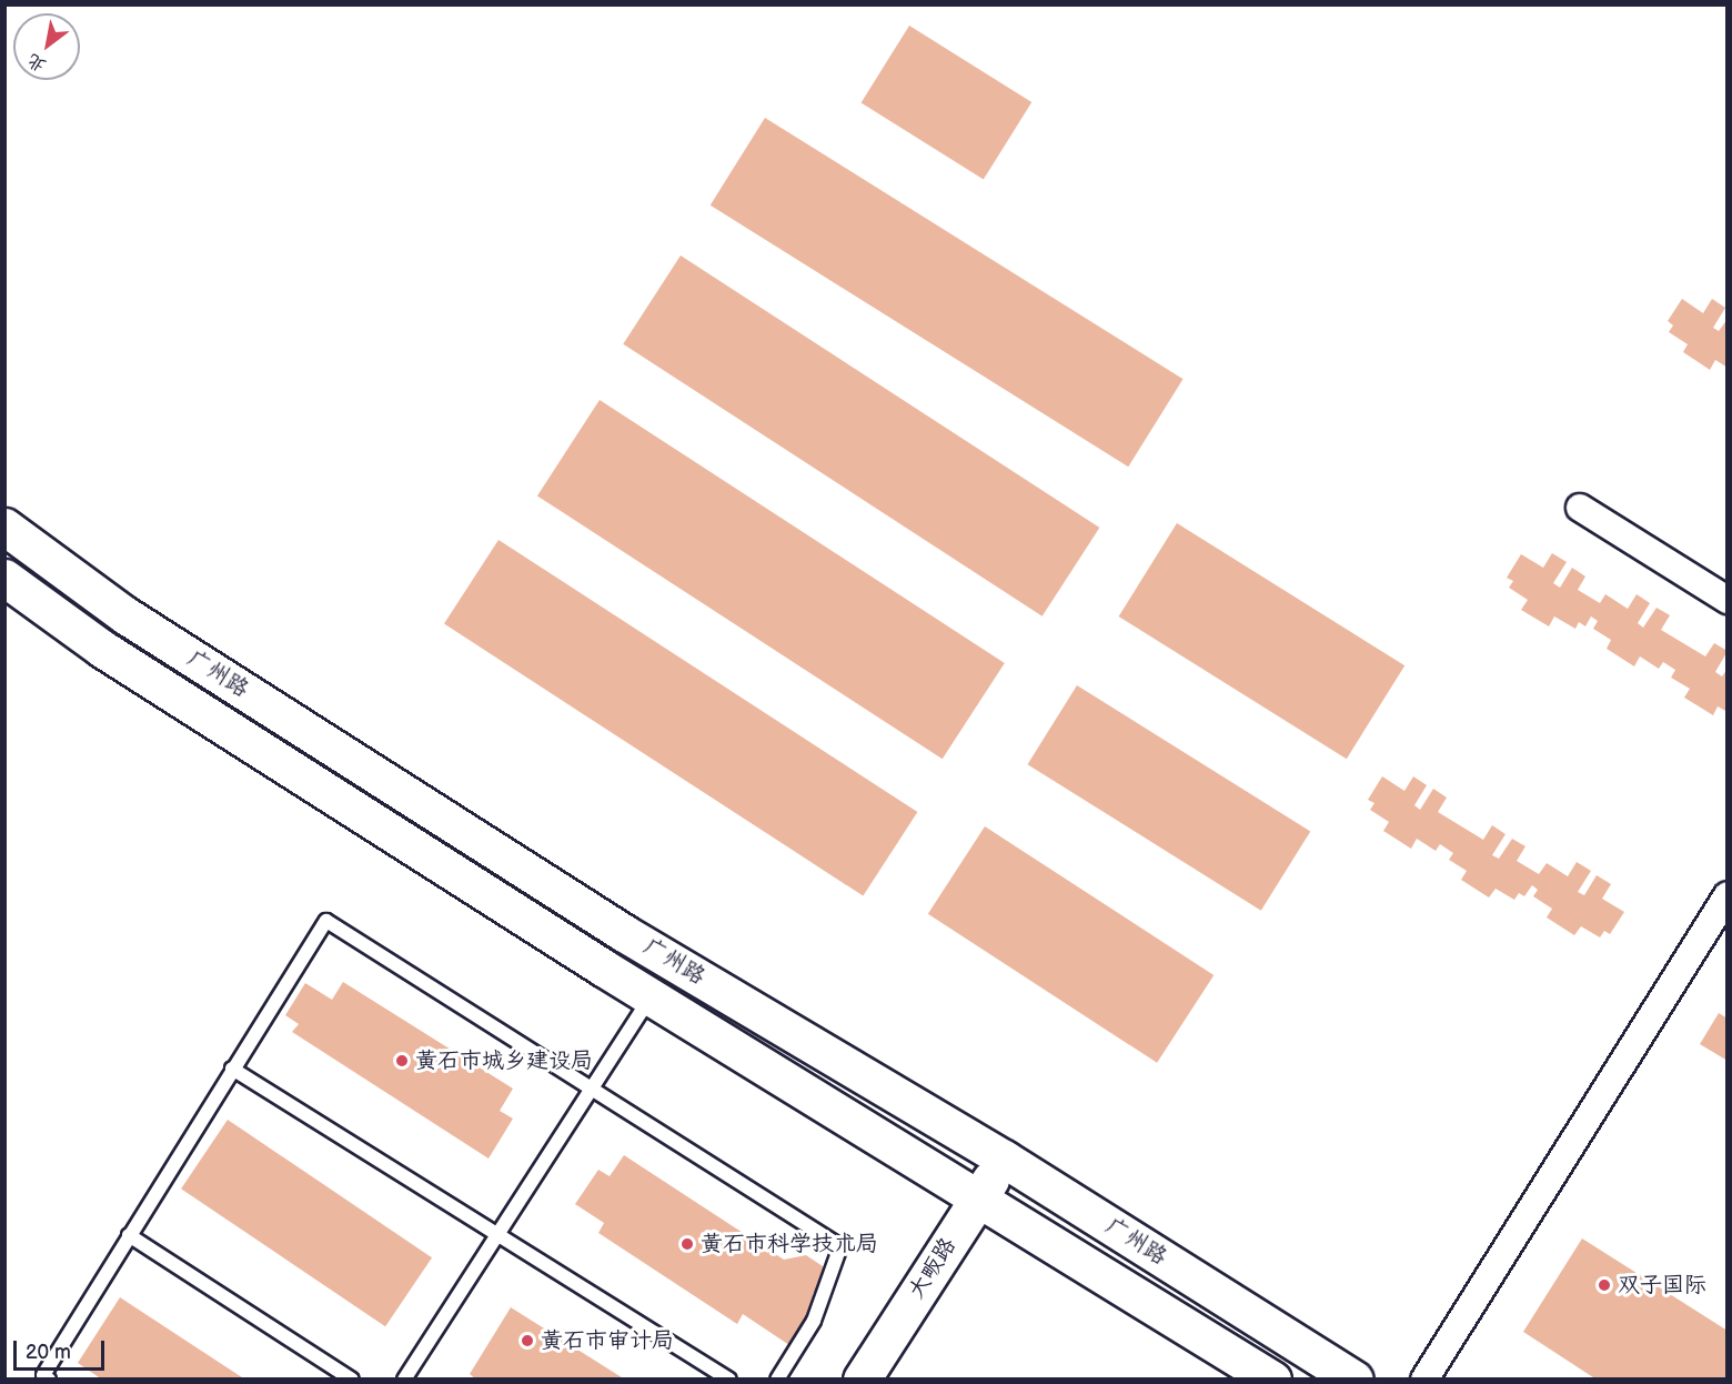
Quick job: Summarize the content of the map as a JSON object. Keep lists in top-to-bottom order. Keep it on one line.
{"streets":{"main road":["广州路","大畈路"]},"crossings":[["广州路","大畈路"]],"places":["黄石市城乡建设局","黄石市科学技术局","双子国际","黄石市审计局"],"scale_bar":"20 m","north":"bottom left"}
